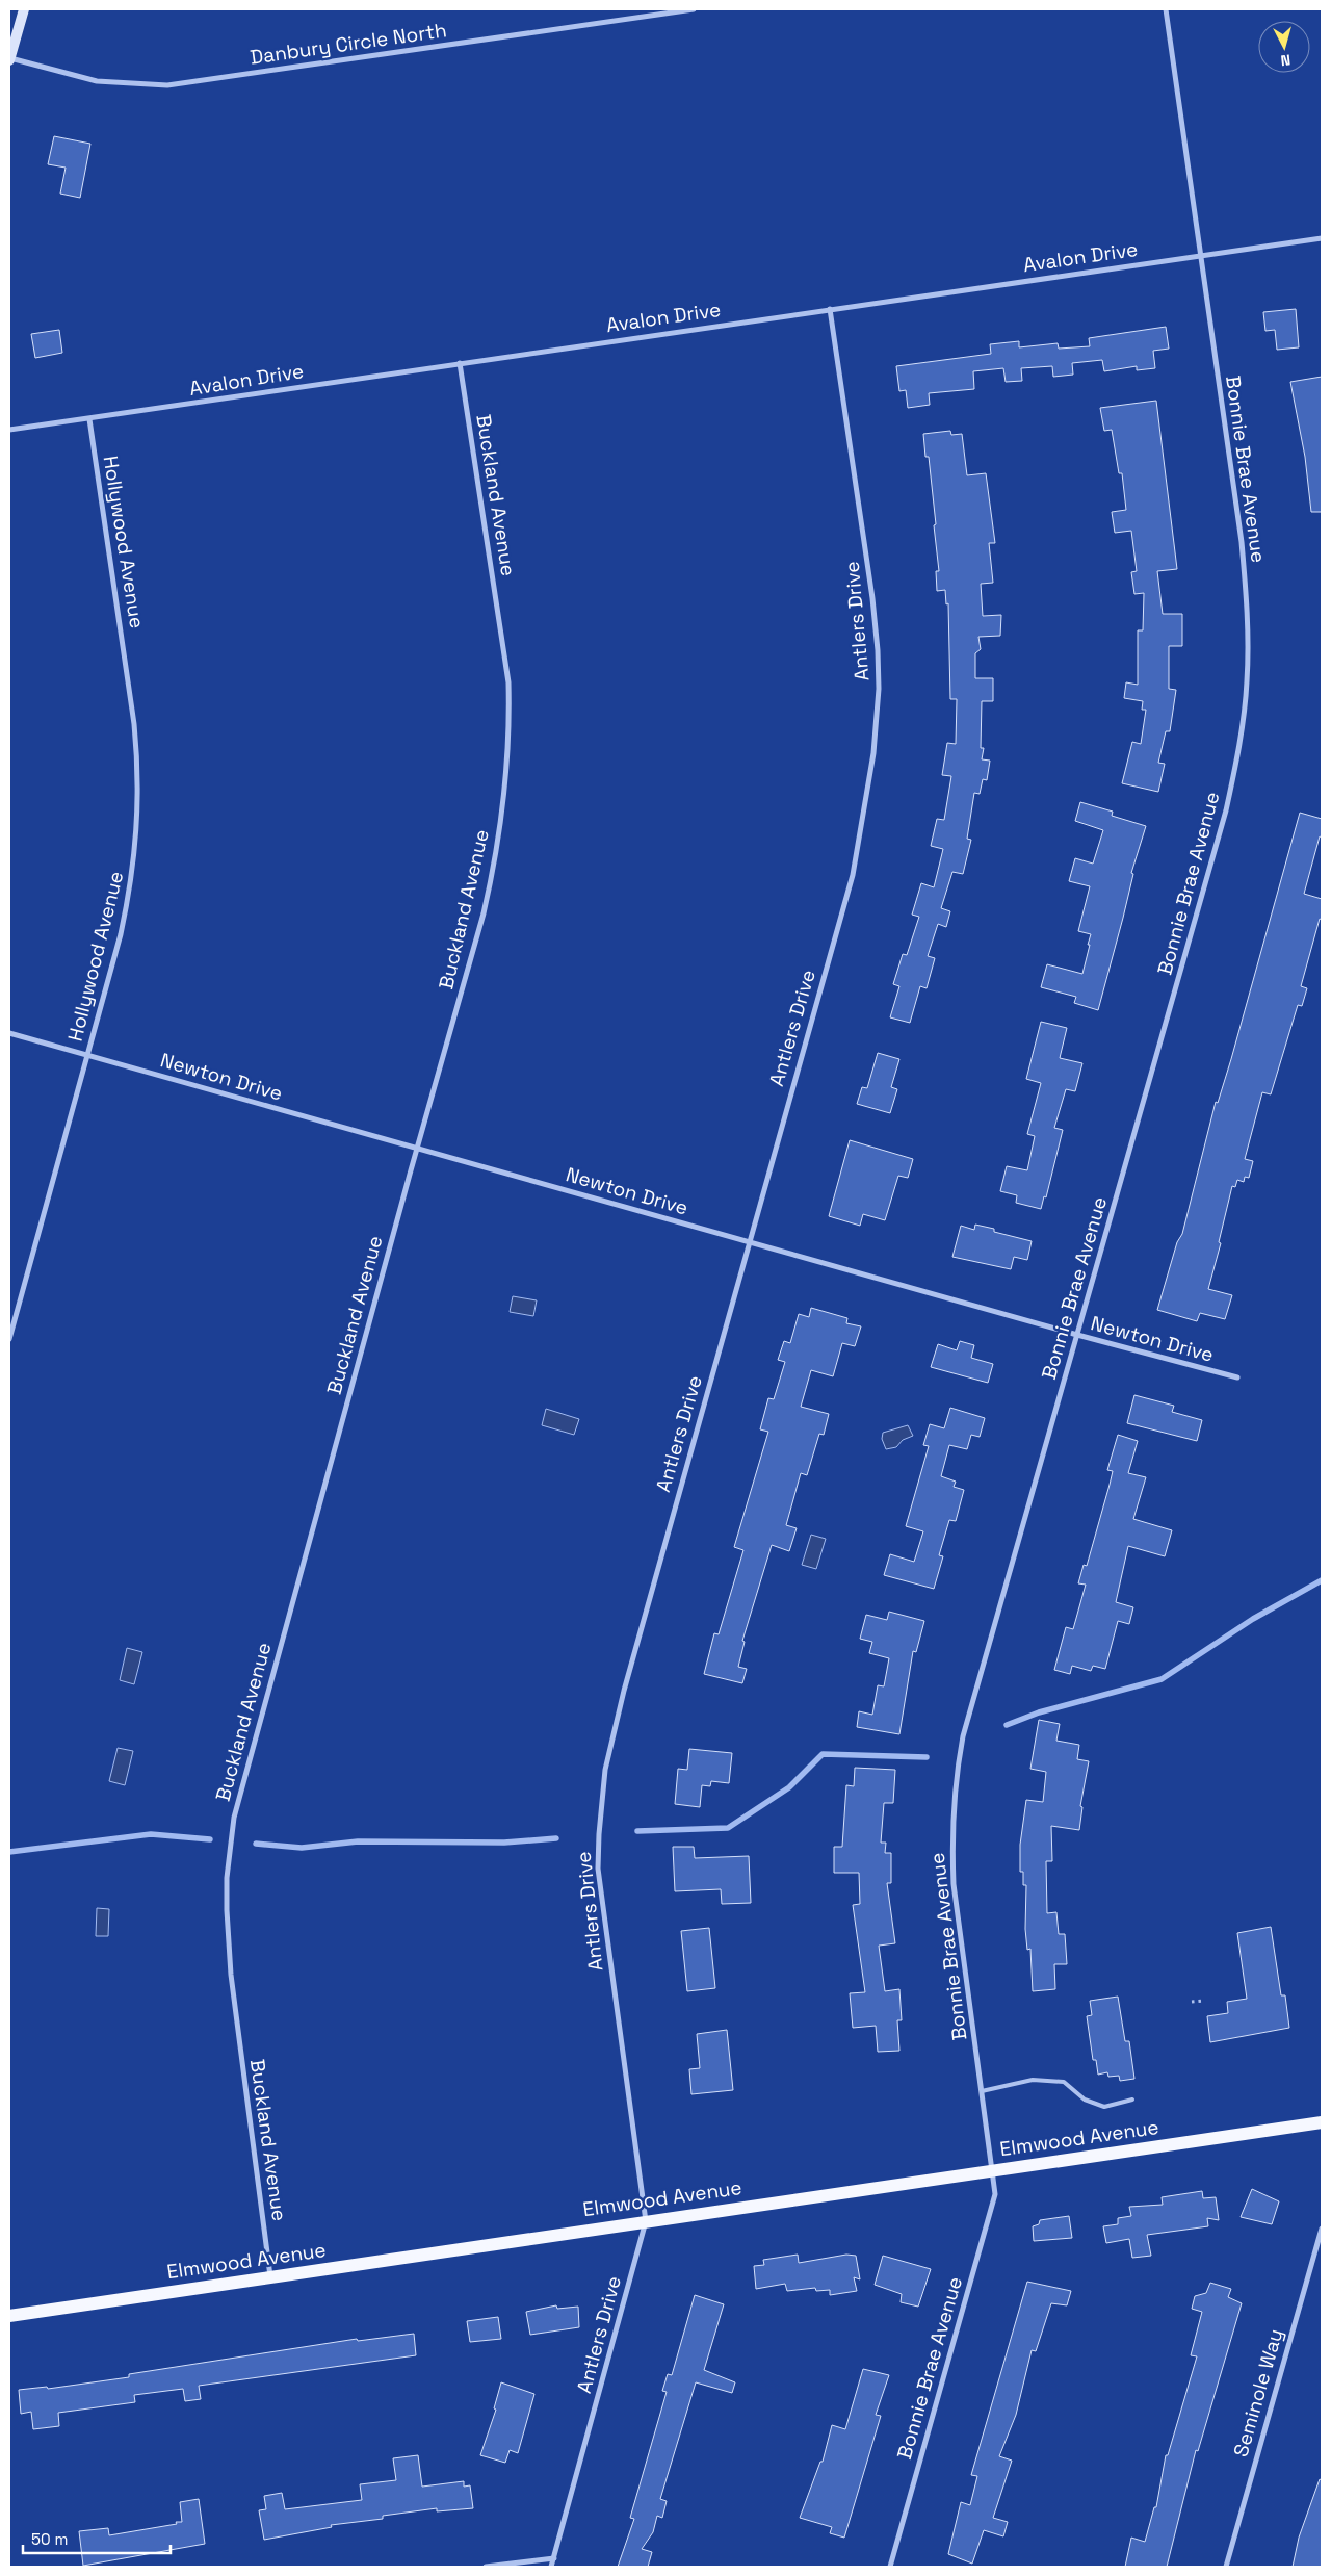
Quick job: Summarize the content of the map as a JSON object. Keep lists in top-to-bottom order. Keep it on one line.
{"streets":{"main road":["Elmwood Avenue"],"street":["Danbury Circle North","Avalon Drive","Bonnie Brae Avenue","Buckland Avenue","Hollywood Avenue","Antlers Drive","Newton Drive","Seminole Way"]},"crossings":[["Avalon Drive","Bonnie Brae Avenue"],["Avalon Drive","Buckland Avenue"],["Avalon Drive","Hollywood Avenue"],["Avalon Drive","Antlers Drive"],["Bonnie Brae Avenue","Newton Drive"],["Bonnie Brae Avenue","Elmwood Avenue"],["Buckland Avenue","Newton Drive"],["Buckland Avenue","Elmwood Avenue"],["Hollywood Avenue","Newton Drive"],["Antlers Drive","Newton Drive"],["Antlers Drive","Elmwood Avenue"]],"scale_bar":"50 m","north":"bottom"}
